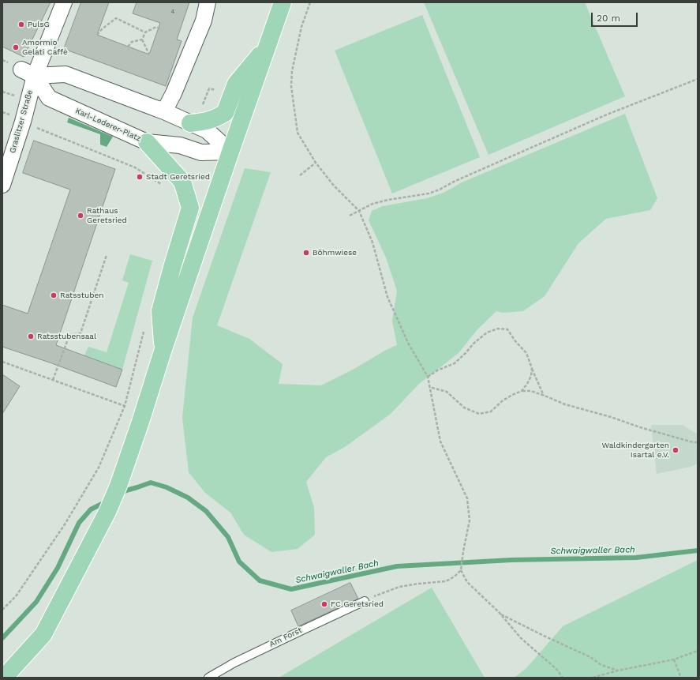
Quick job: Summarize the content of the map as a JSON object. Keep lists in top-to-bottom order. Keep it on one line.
{"streets":{"street":["Graslitzer Straße","Karl-Lederer-Platz"],"lane":["Am Forst"]},"crossings":[["Graslitzer Straße","Karl-Lederer-Platz"]],"water":["Schwaigwaller Bach"],"places":["PulsG","Amormio Gelati Caffè","Stadt Geretsried","Rathaus Geretsried","Böhmwiese","Ratsstuben","Ratsstubensaal","Waldkindergarten Isartal e.V.","FC Geretsried"],"house_numbers":["4"],"scale_bar":"20 m"}
